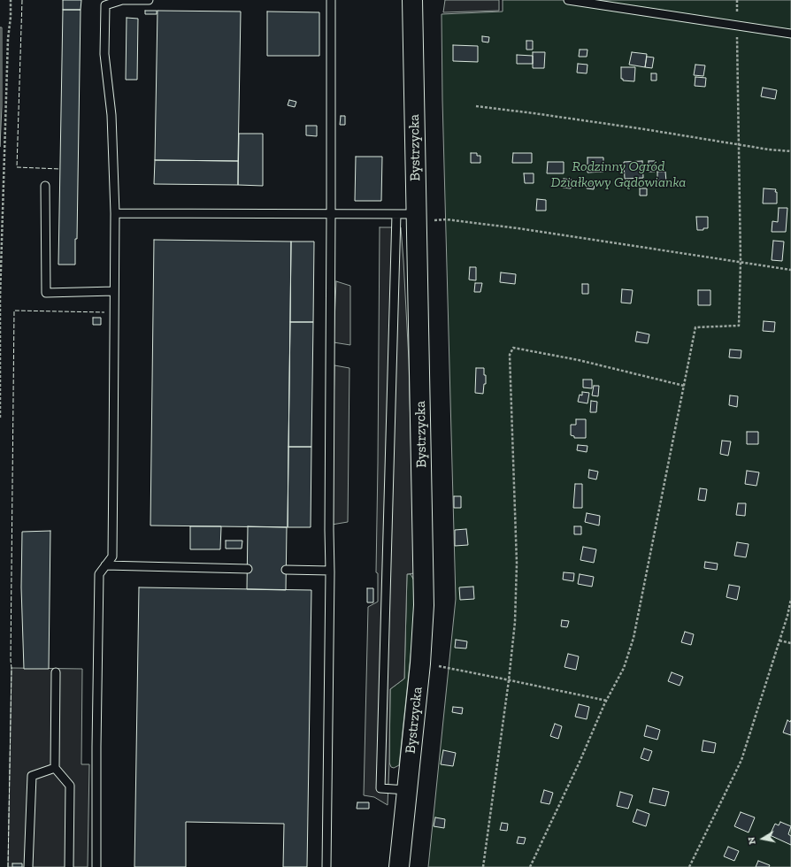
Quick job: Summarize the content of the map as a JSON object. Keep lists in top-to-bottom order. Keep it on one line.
{"streets":{"street":["Bystrzycka"]},"parks":["Rodzinny Ogród Działkowy Gądowianka"],"north":"left"}
